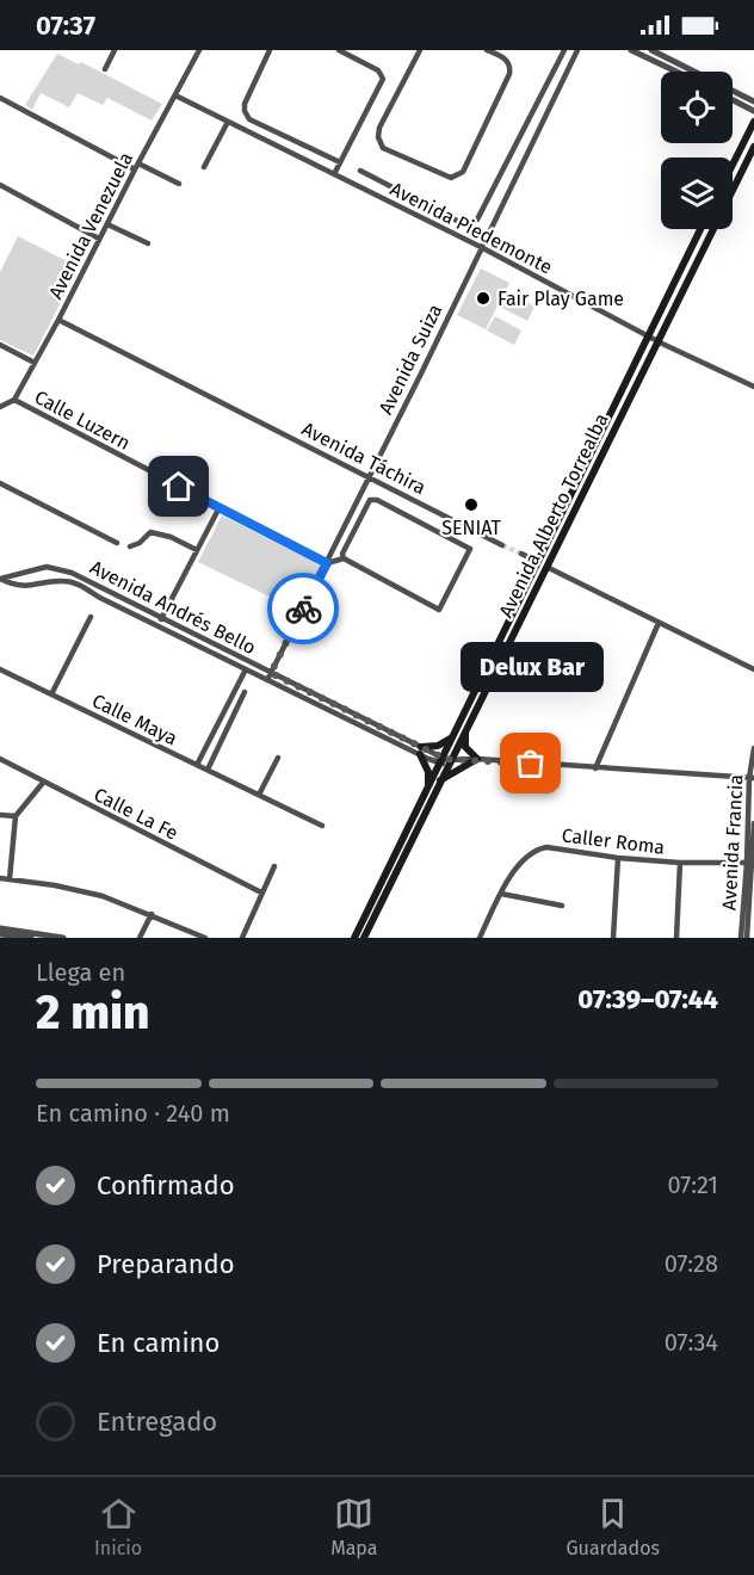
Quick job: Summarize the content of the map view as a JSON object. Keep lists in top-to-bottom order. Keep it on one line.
{"streets":{"main road":["Avenida Alberto Torrealba"],"street":["Avenida Venezuela","Avenida Piedemonte","Avenida Suiza","Calle Luzern","Avenida Táchira","Avenida Andrés Bello","Calle Maya","Calle La Fe","Caller Roma","Avenida Francia"]},"crossings":[["Avenida Venezuela","Avenida Piedemonte"],["Avenida Venezuela","Calle Luzern"],["Avenida Venezuela","Avenida Táchira"],["Avenida Piedemonte","Avenida Suiza"],["Avenida Piedemonte","Avenida Alberto Torrealba"],["Avenida Suiza","Calle Luzern"],["Avenida Suiza","Avenida Táchira"],["Avenida Suiza","Avenida Andrés Bello"],["Avenida Alberto Torrealba","Avenida Andrés Bello"],["Caller Roma","Avenida Francia"]],"places":["Fair Play Game","SENIAT","Delux Bar"],"page":{"status":"07:37","bubble":"Delux Bar","heading":["2 min","Llega en","07:39–07:44"],"bar":"En camino · 240 m","list":[["Confirmado","07:21"],["Preparando","07:28"],["En camino","07:34"],"Entregado"],"tabs":["Inicio","Mapa","Guardados"]}}
